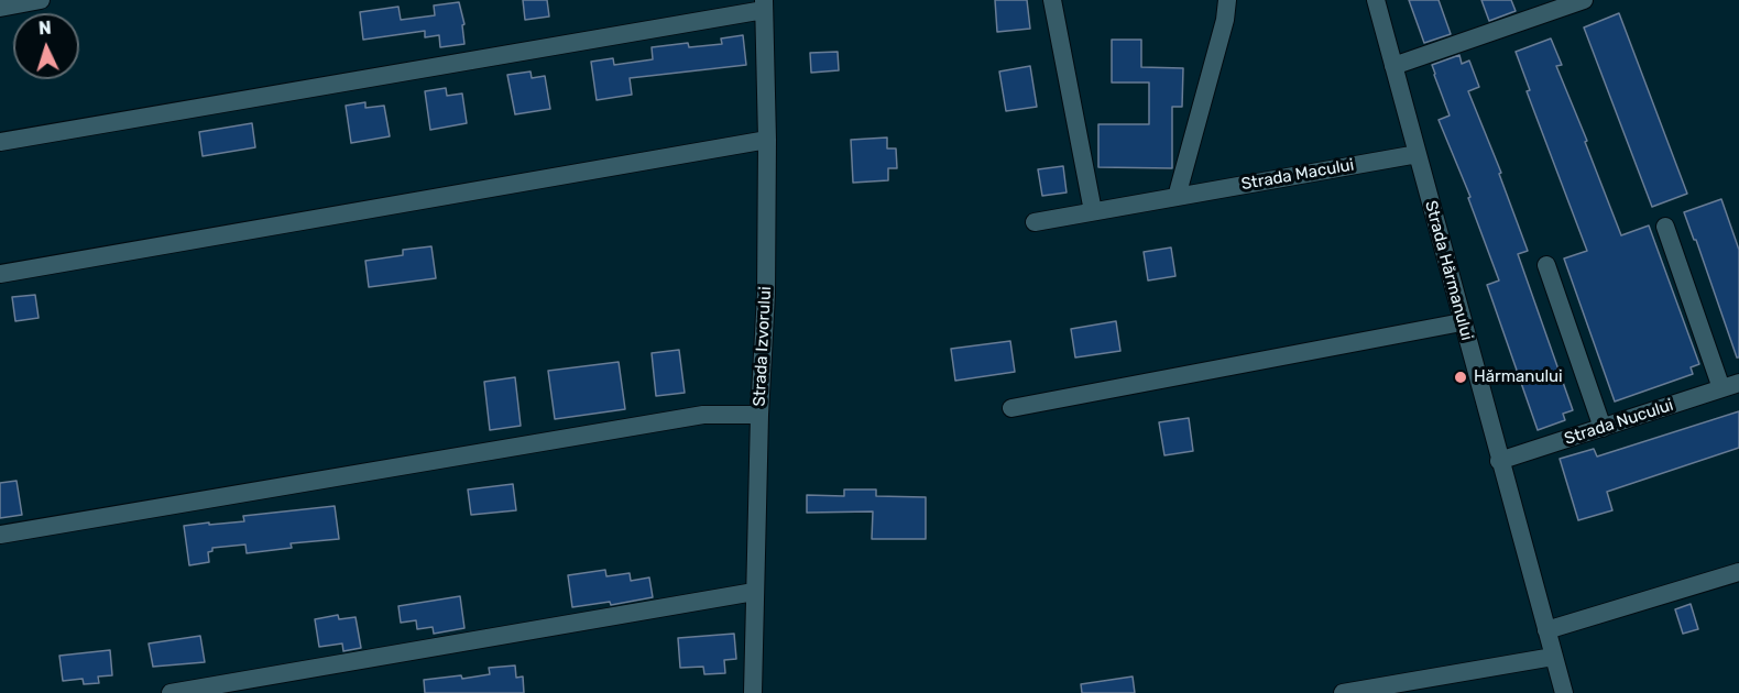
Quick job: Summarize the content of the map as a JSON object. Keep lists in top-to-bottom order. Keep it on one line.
{"streets":{"street":["Strada Macului","Strada Hărmanului","Strada Izvorului","Strada Nucului"]},"crossings":[["Strada Macului","Strada Hărmanului"],["Strada Hărmanului","Strada Nucului"]],"places":["Hărmanului"],"north":"top"}
